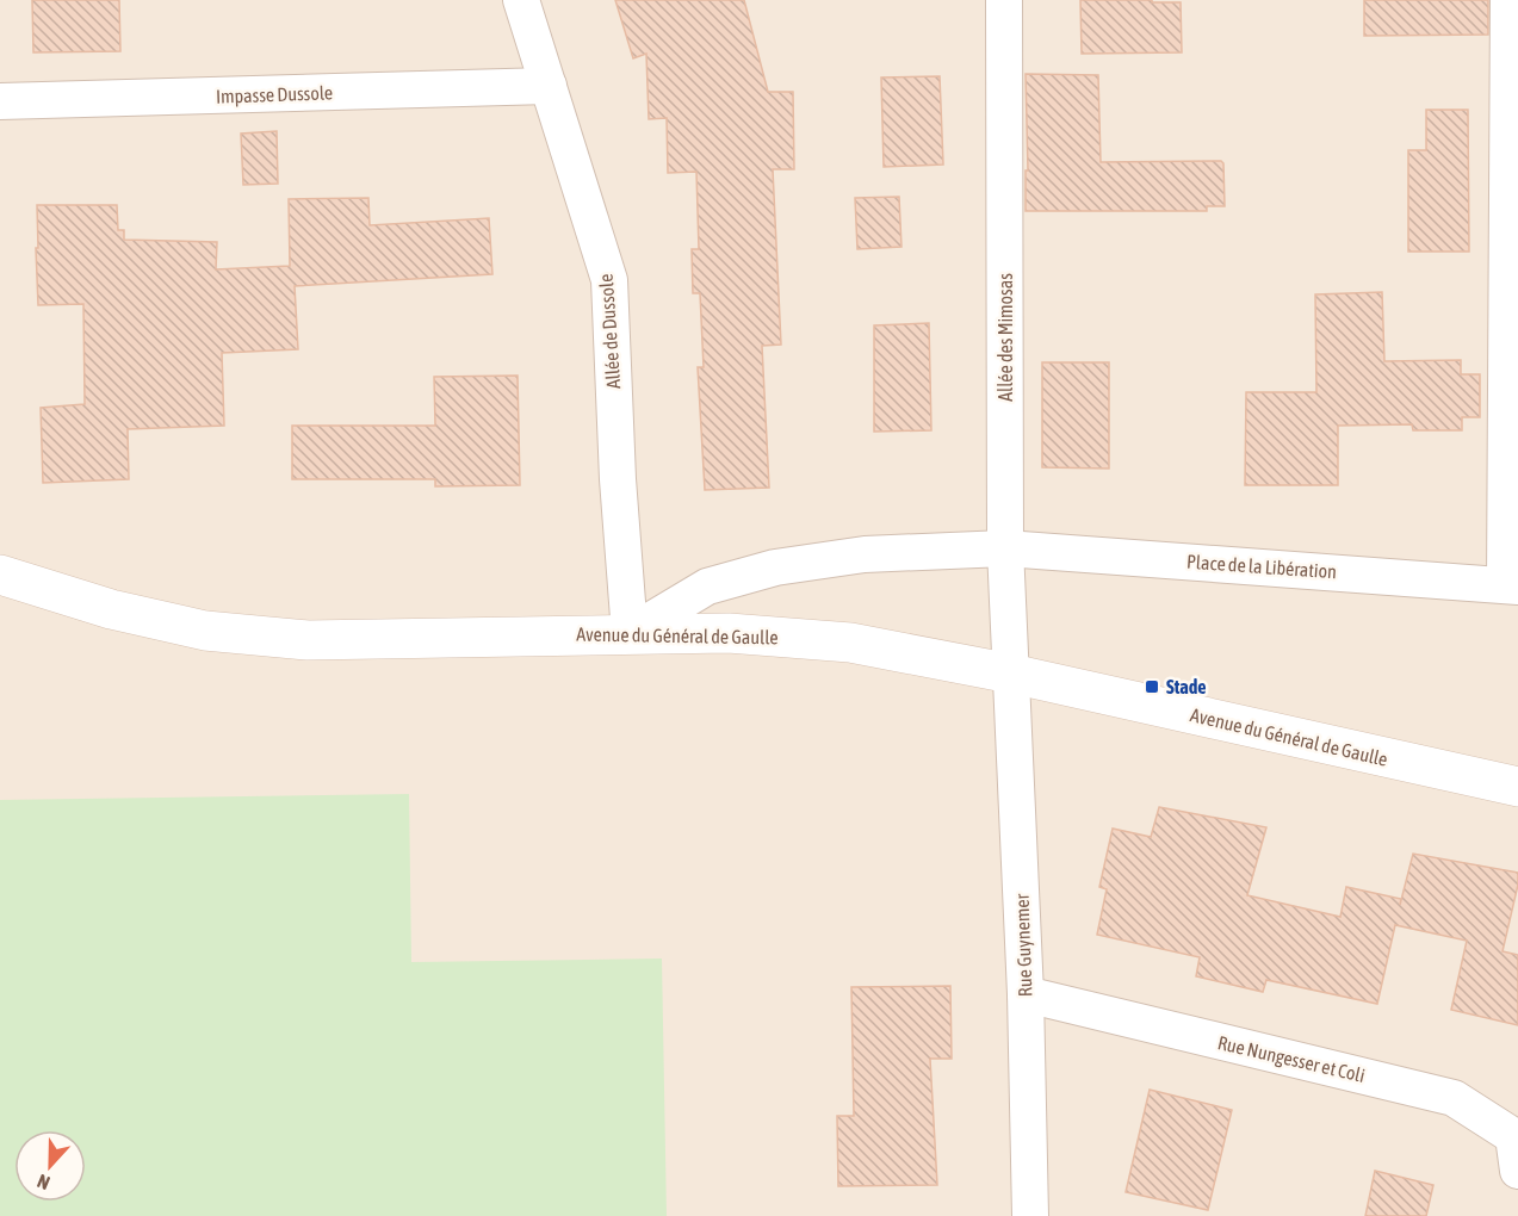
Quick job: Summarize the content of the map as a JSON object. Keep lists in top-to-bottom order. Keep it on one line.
{"streets":{"street":["Impasse Dussole","Allée de Dussole","Allée des Mimosas","Place de la Libération","Avenue du Général de Gaulle","Rue Guynemer","Rue Nungesser et Coli"]},"crossings":[["Impasse Dussole","Allée de Dussole"],["Allée de Dussole","Place de la Libération"],["Allée de Dussole","Avenue du Général de Gaulle"],["Allée des Mimosas","Place de la Libération"],["Allée des Mimosas","Avenue du Général de Gaulle"],["Allée des Mimosas","Rue Guynemer"],["Place de la Libération","Avenue du Général de Gaulle"],["Avenue du Général de Gaulle","Rue Guynemer"],["Rue Guynemer","Rue Nungesser et Coli"]],"places":{"transit":["Stade"]},"north":"bottom"}
